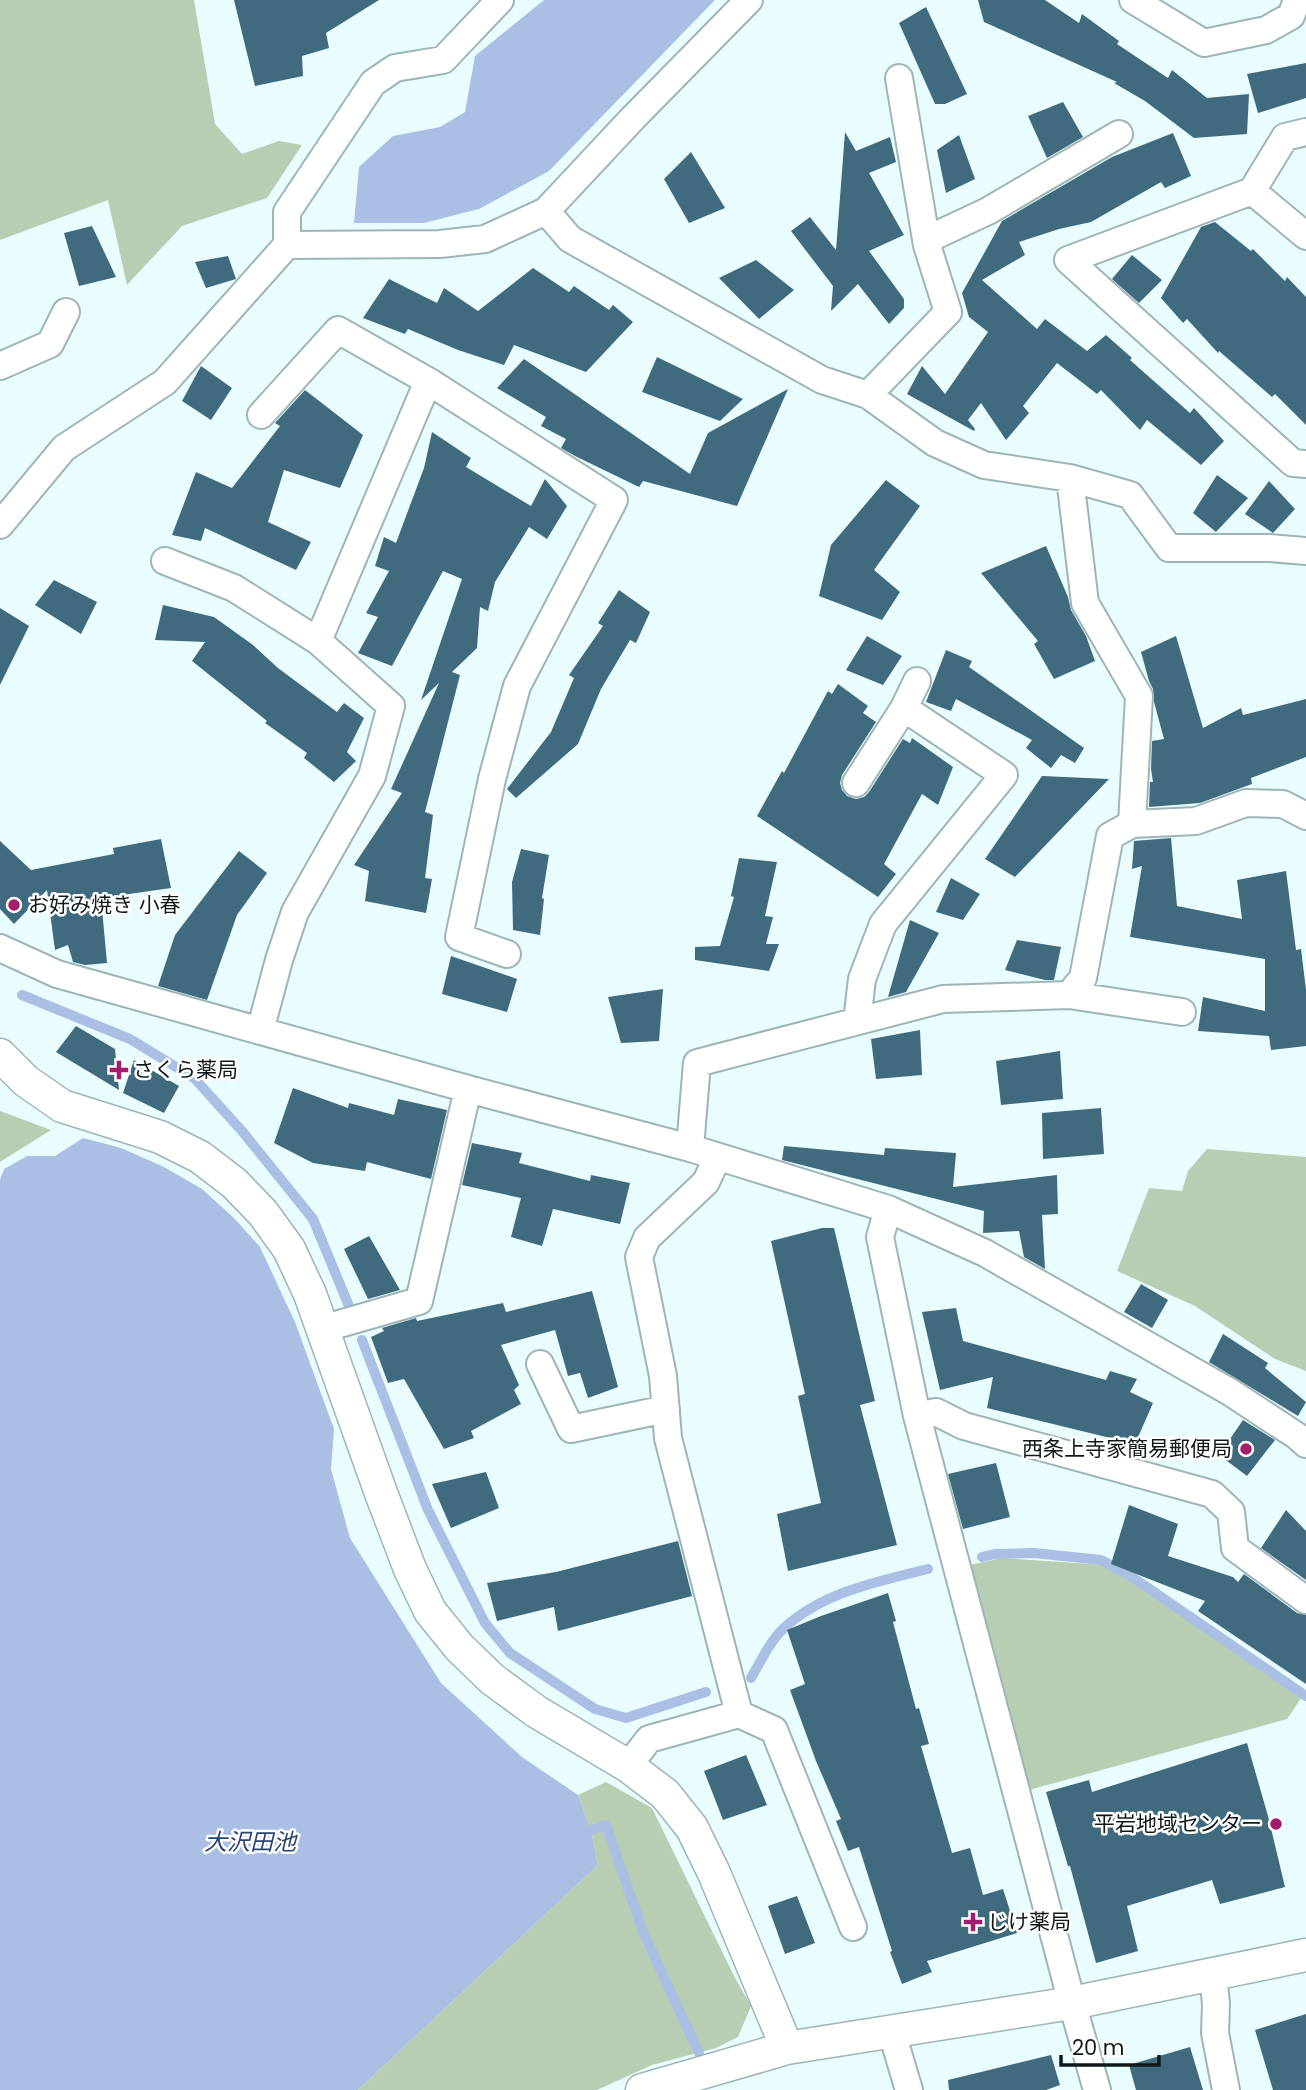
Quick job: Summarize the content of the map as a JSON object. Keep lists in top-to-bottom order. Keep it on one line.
{"water":["大沢田池"],"places":{"other":["お好み焼き 小春","西条上寺家簡易郵便局","平岩地域センター"],"health":["さくら薬局","じけ薬局"]},"scale_bar":"20 m"}
